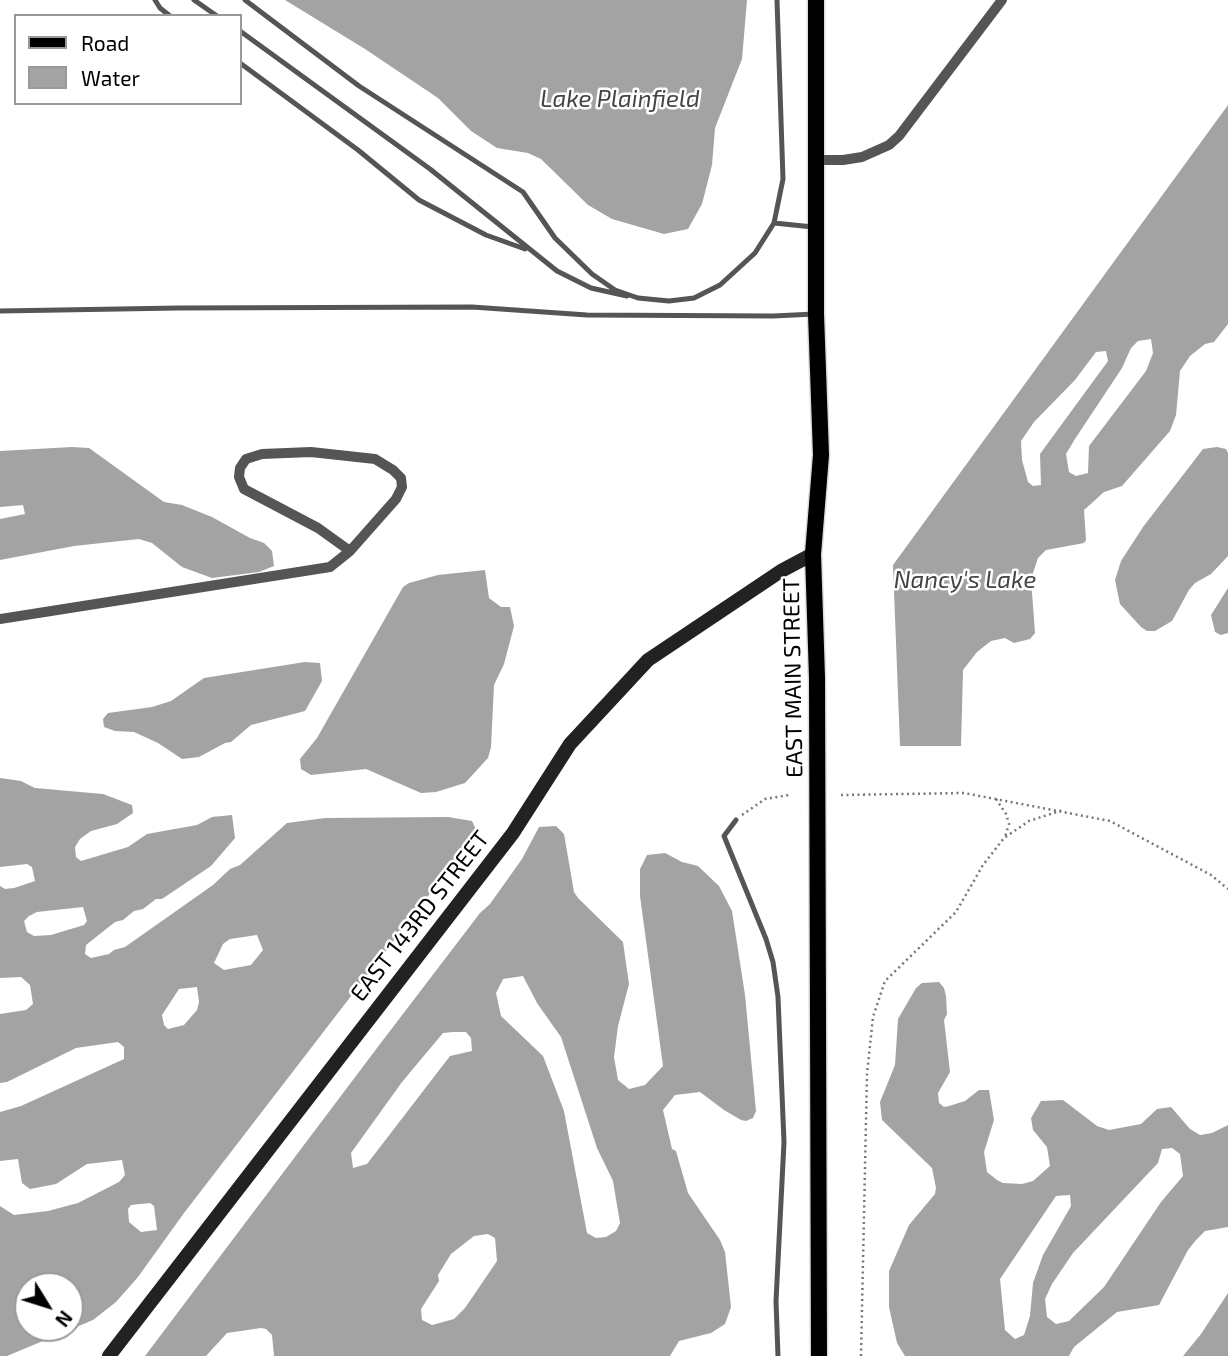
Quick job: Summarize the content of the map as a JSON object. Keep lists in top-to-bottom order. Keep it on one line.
{"streets":{"main road":["EAST MAIN STREET"],"street":["EAST 143RD STREET"]},"crossings":[["EAST MAIN STREET","EAST 143RD STREET"]],"water":["Lake Plainfield","Nancy's Lake"],"legend":["Road","Water"],"north":"bottom right"}
